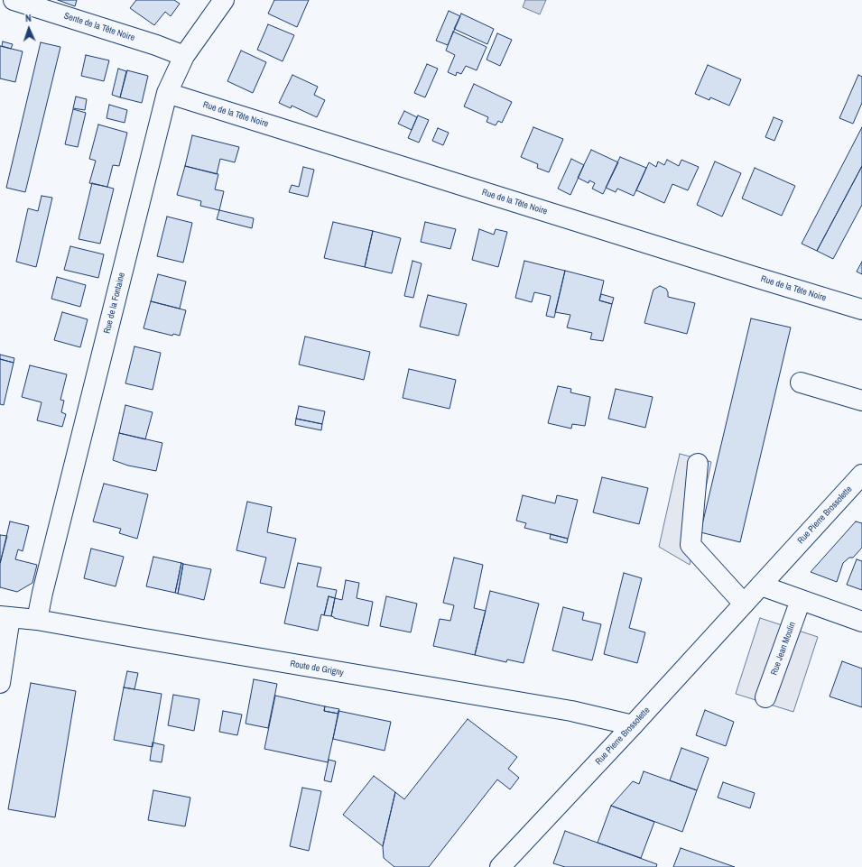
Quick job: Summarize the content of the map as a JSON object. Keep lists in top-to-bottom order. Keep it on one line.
{"streets":{"street":["Sente de la Tête Noire","Rue de la Tête Noire","Rue de la Fontaine","Rue Pierre Brossolette","Rue Jean Moulin","Route de Grigny"]},"crossings":[["Sente de la Tête Noire","Rue de la Fontaine"],["Rue de la Tête Noire","Rue de la Fontaine"],["Rue de la Fontaine","Route de Grigny"],["Rue Pierre Brossolette","Route de Grigny"]],"north":"top"}
